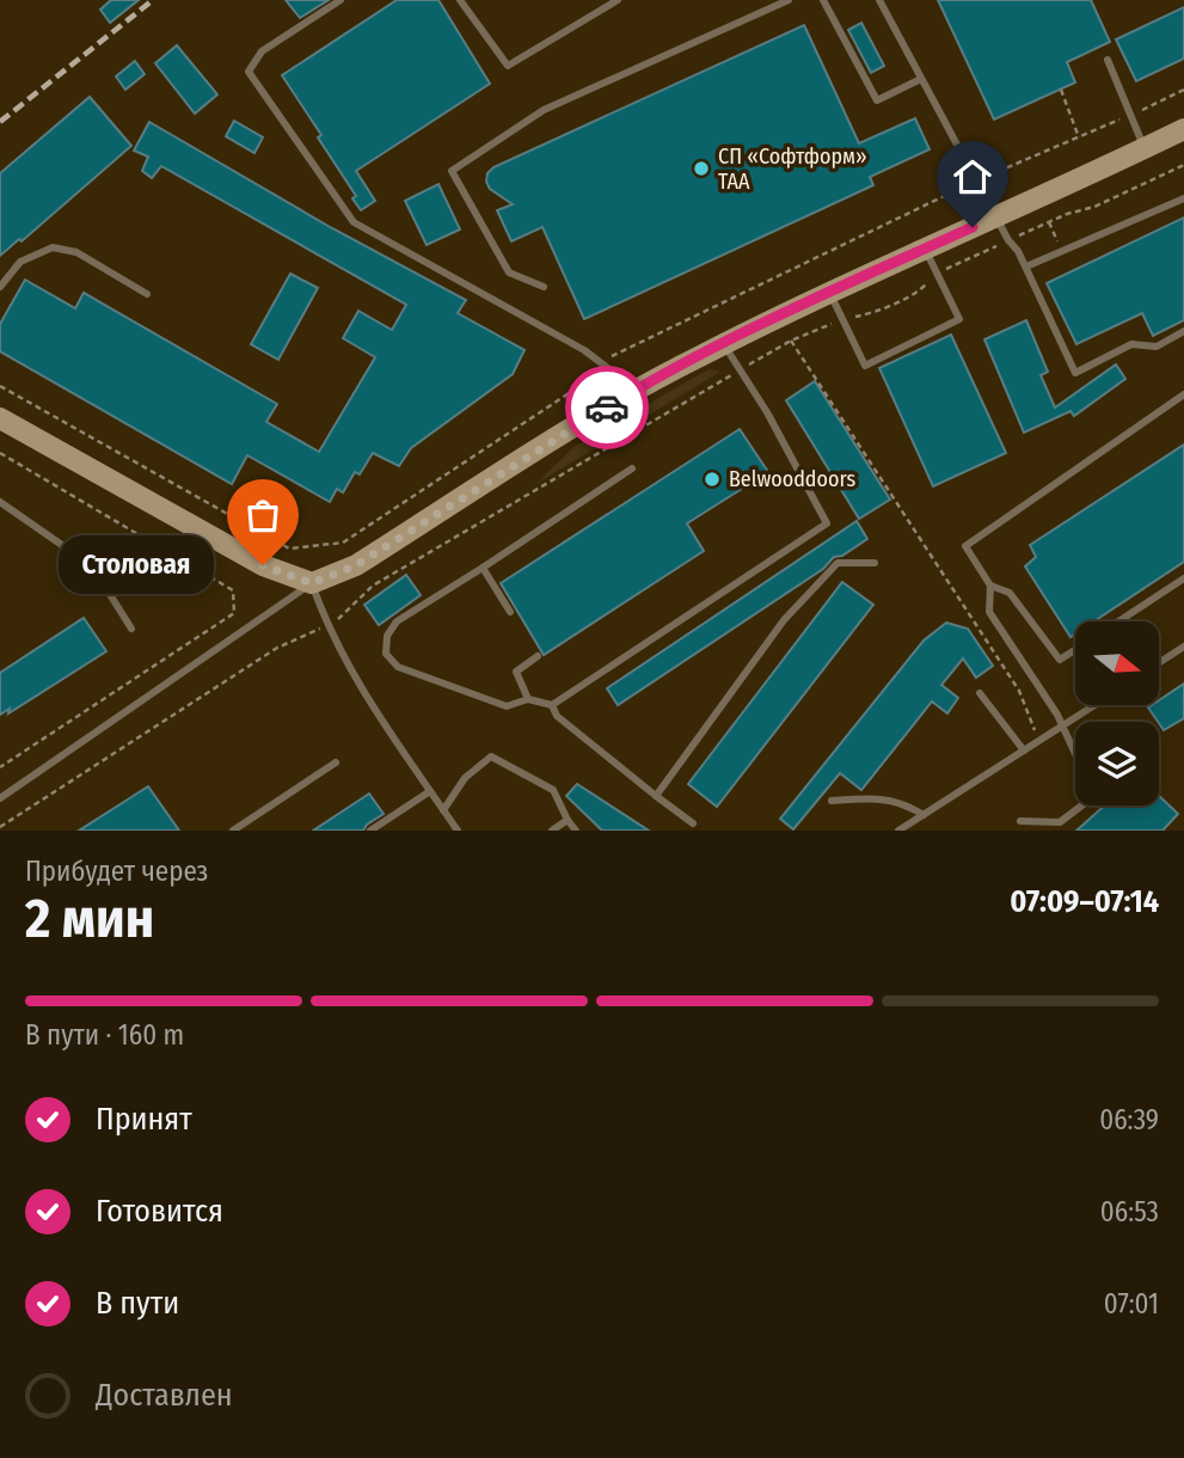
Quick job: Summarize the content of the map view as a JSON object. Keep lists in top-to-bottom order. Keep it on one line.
{"places":["СП «Софтформ» ТАА","Belwooddoors","Столовая"],"north":"right","page":{"bubble":"Столовая","heading":["2 мин","Прибудет через","07:09–07:14"],"bar":"В пути · 160 m","list":[["Принят","06:39"],["Готовится","06:53"],["В пути","07:01"],"Доставлен"]}}
